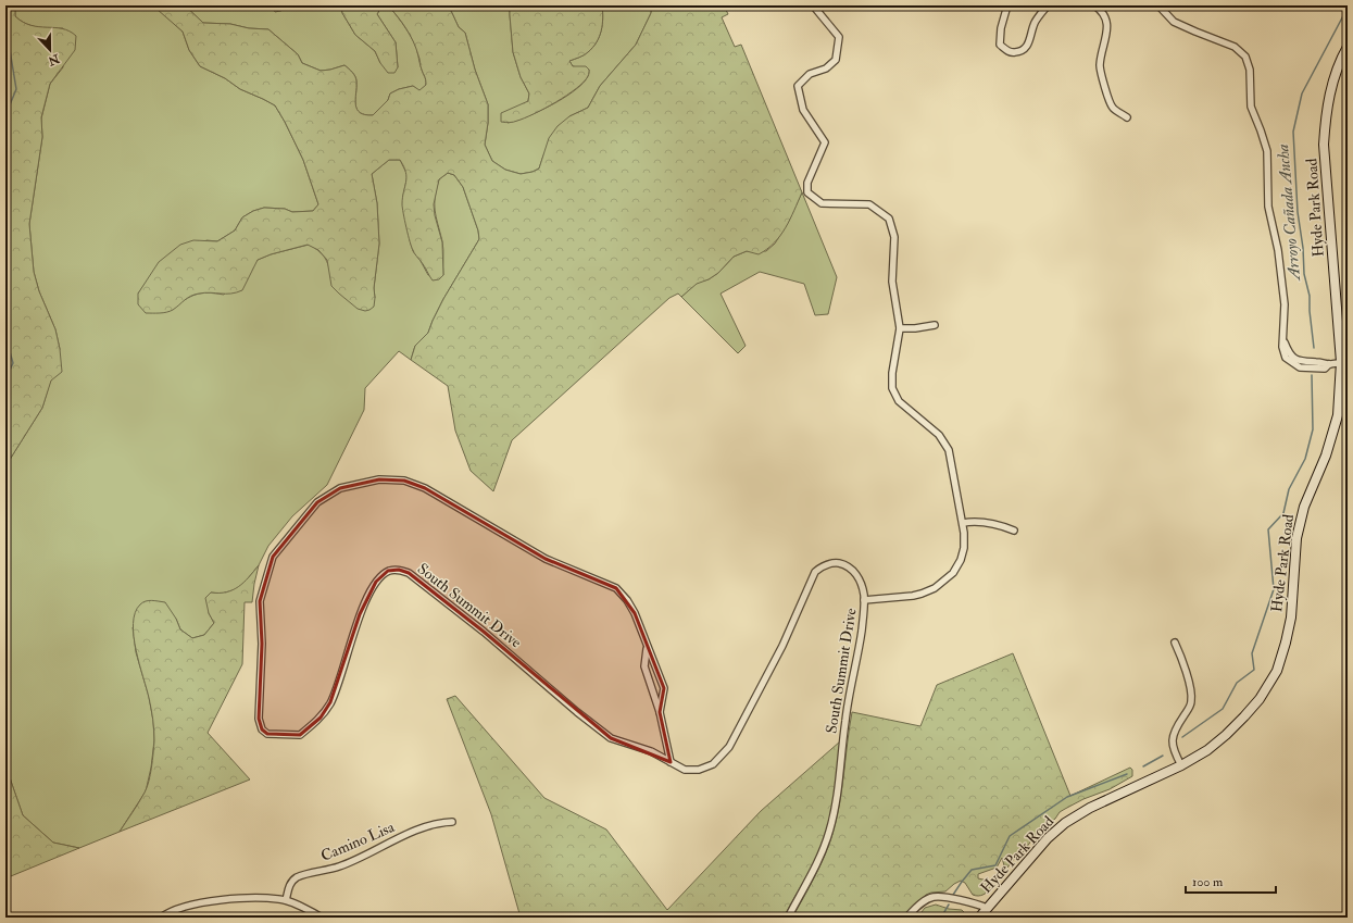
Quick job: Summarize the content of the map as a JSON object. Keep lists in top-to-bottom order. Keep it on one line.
{"streets":{"main road":["Hyde Park Road"],"street":["South Summit Drive","Camino Lisa"]},"water":["Arroyo Cañada Ancha"],"scale_bar":"100 m","north":"bottom"}
